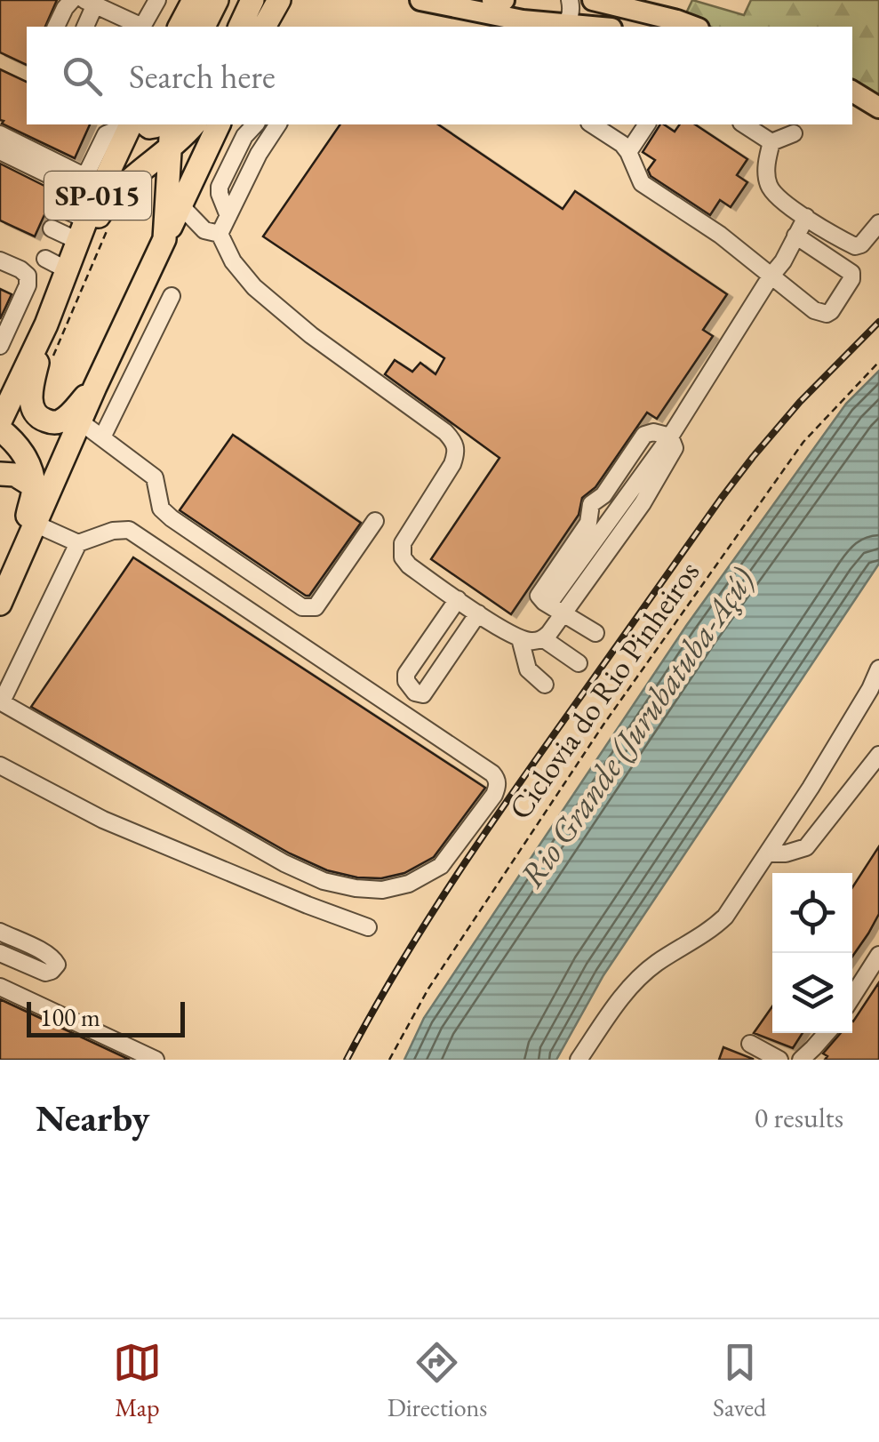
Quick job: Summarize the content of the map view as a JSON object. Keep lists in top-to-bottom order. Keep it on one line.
{"streets":{"highway":["SP-015"],"path":["Ciclovia do Rio Pinheiros"]},"water":["Rio Grande (Jurubatuba-Açú)"],"scale_bar":"100 m","page":{"search":"Search here","scale":"100 m","heading":["Nearby","0 results"],"nav":["Map","Directions","Saved"]}}
